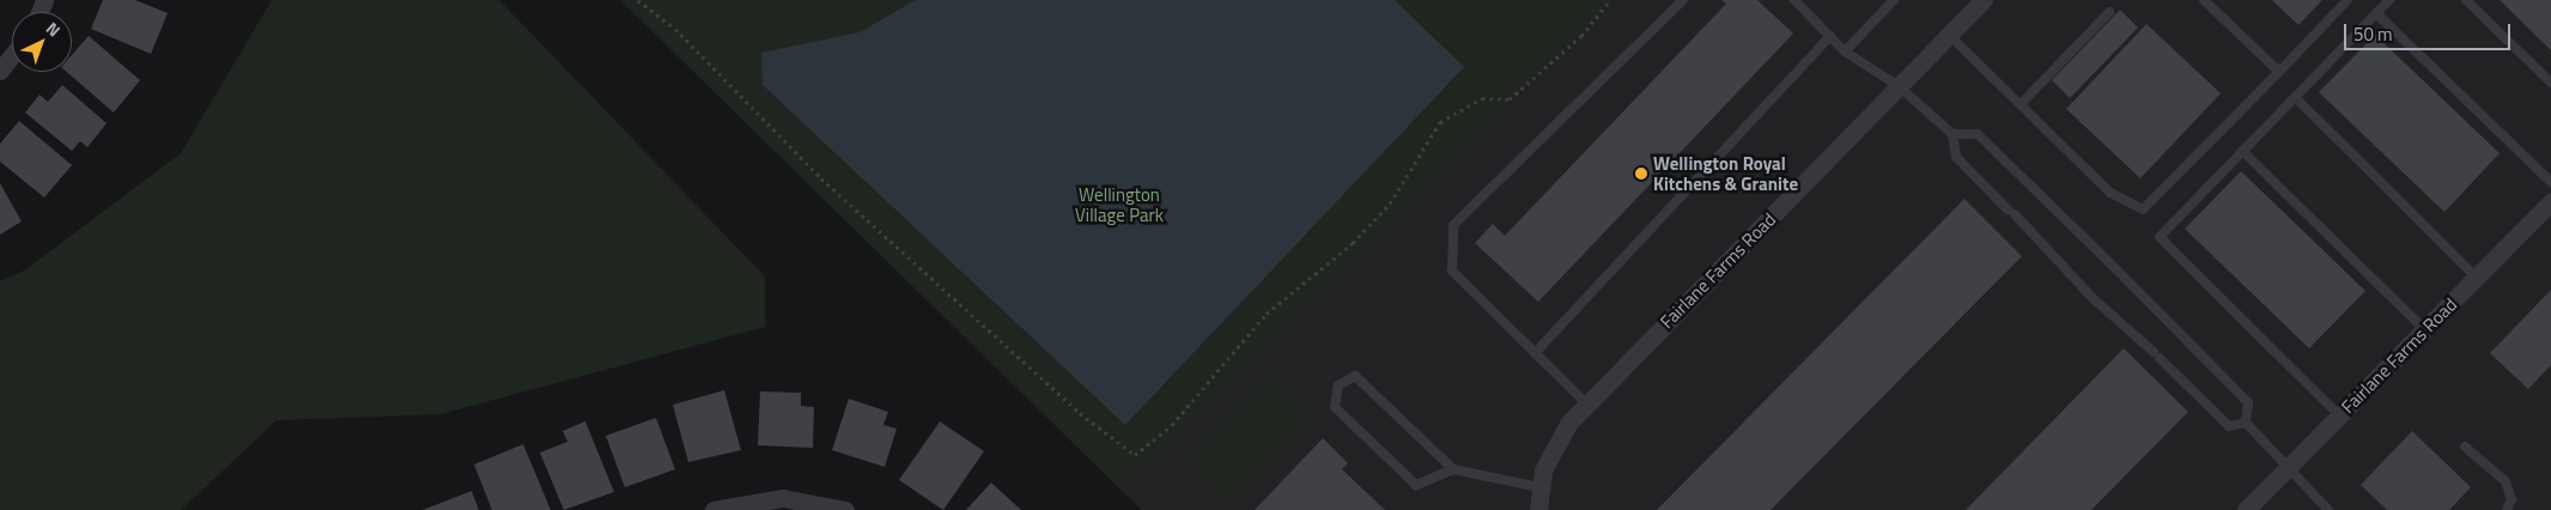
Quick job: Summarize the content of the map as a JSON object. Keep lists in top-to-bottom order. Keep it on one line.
{"streets":{"street":["Fairlane Farms Road"]},"parks":["Wellington Village Park"],"places":["Wellington Royal Kitchens & Granite"],"scale_bar":"50 m","north":"top right"}
